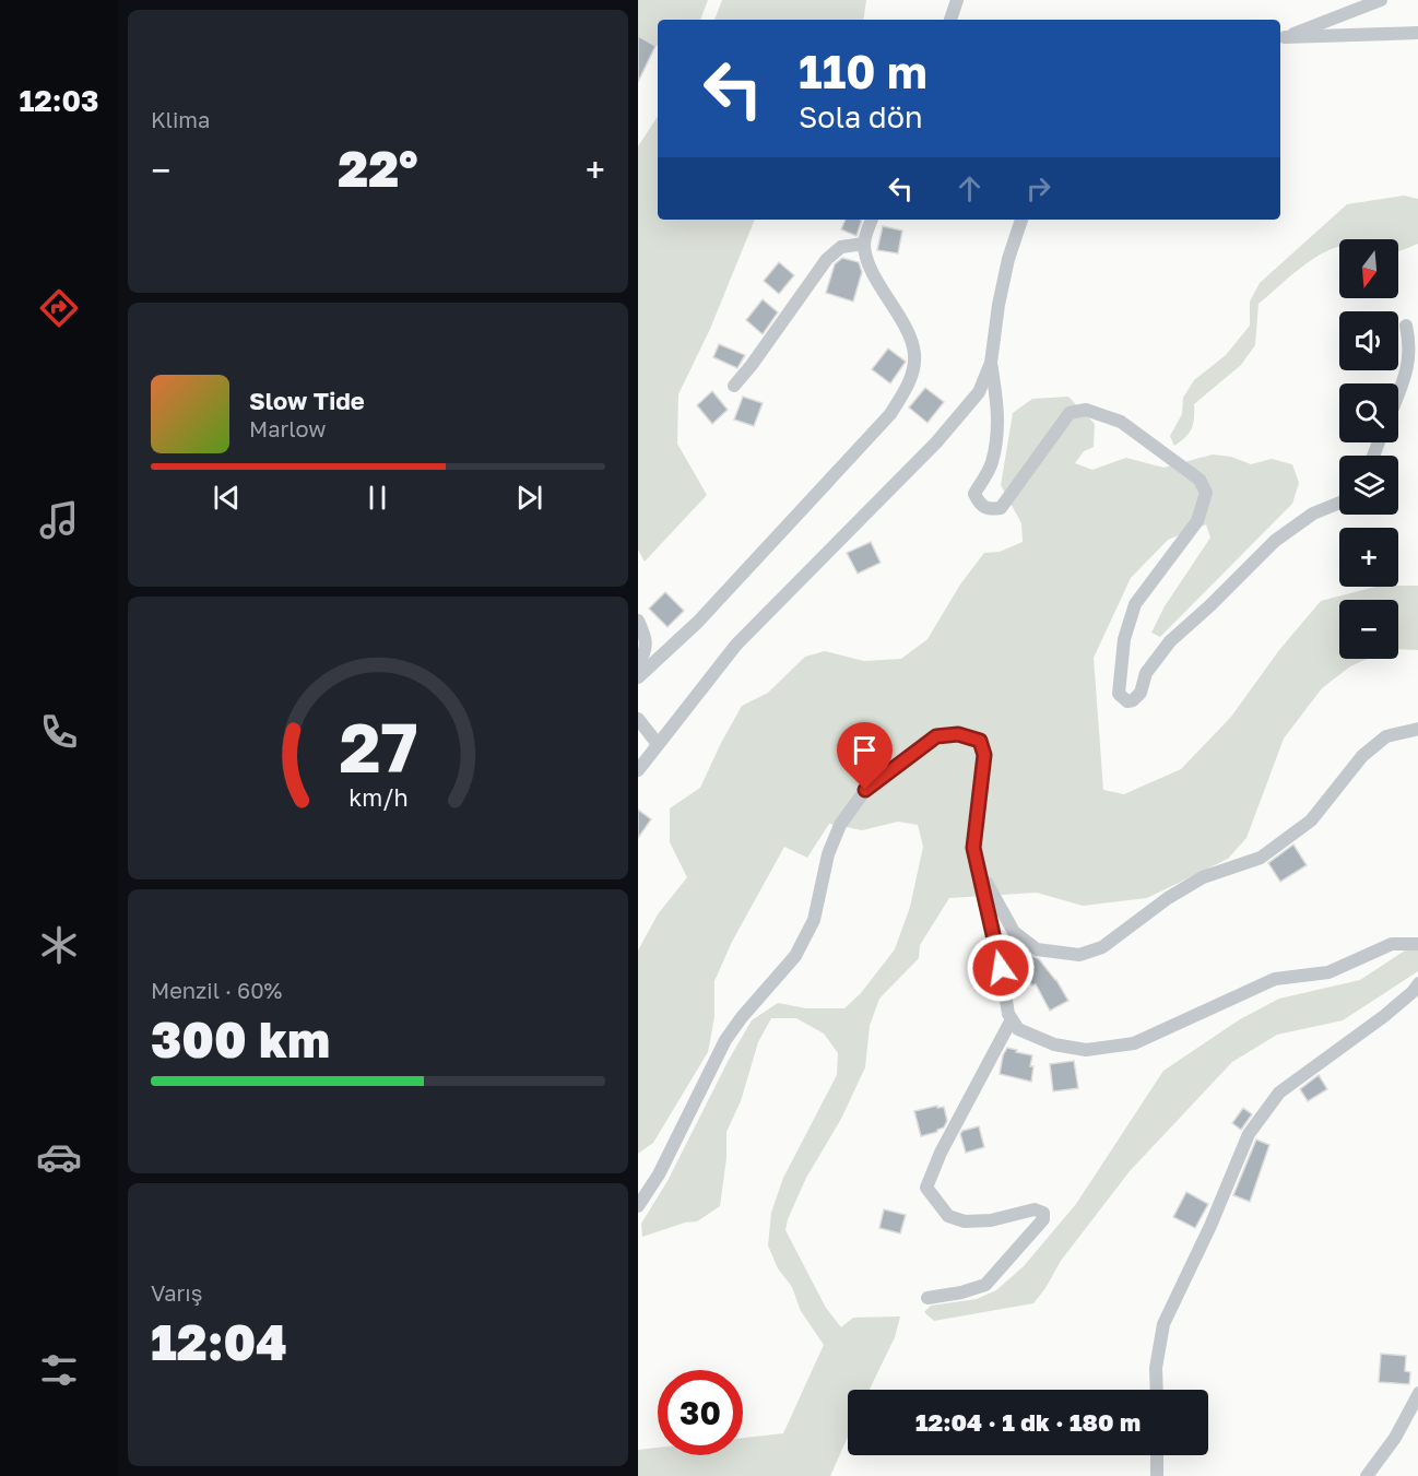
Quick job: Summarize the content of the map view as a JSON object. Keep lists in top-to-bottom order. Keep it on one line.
{"north":"bottom","page":{"tabs":"12:03","tile":["Klima",["Menzil · 60%","300 km"],["Varış","12:04"]],"turn":["110 m","Sola dön"],"heat":["−","22°","+"],"map_buttons":["+","−"],"song":["Slow Tide","Marlow"],"limit":"30","trip":"12:04 · 1 dk · 180 m","gauge":["27","km/h"]}}
